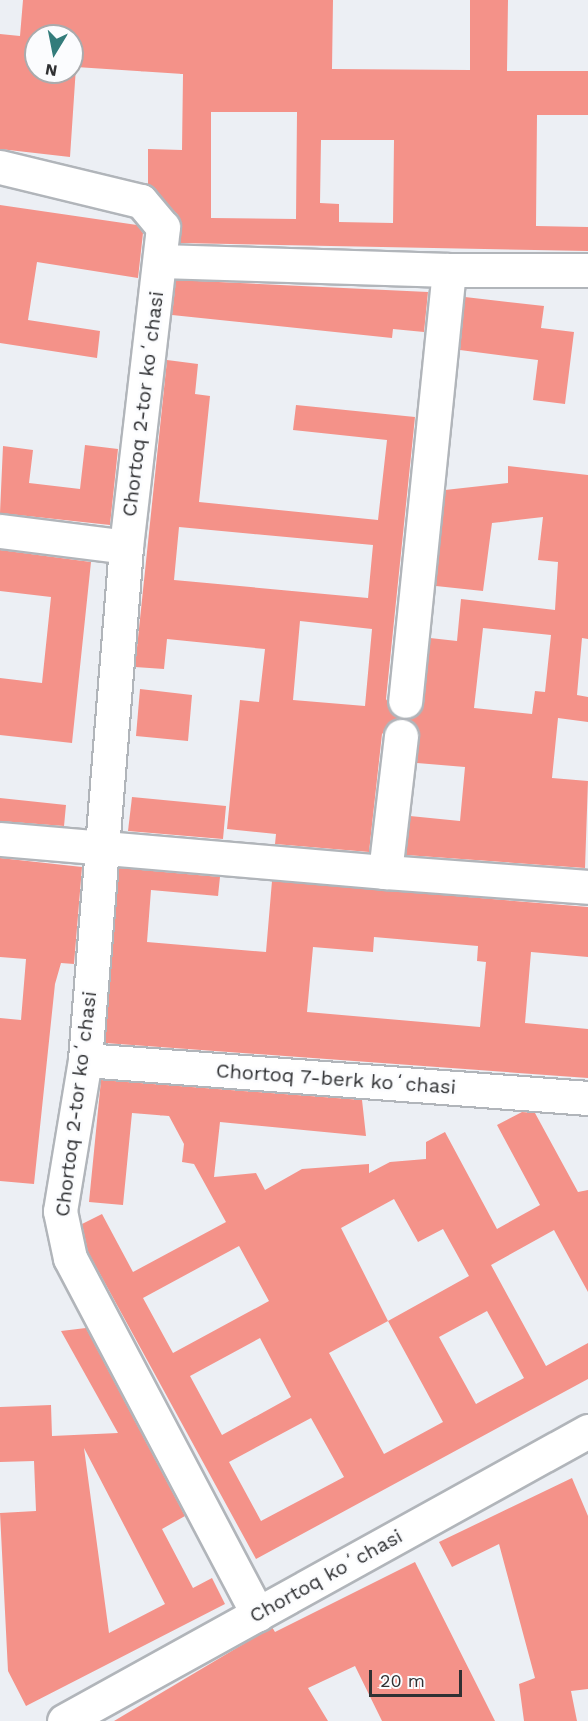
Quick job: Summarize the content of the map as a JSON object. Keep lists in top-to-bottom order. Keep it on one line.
{"streets":{"street":["Chortoq 2-tor koʻchasi","Chortoq 7-berk koʻchasi","Chortoq koʻchasi"]},"crossings":[["Chortoq 2-tor koʻchasi","Chortoq 7-berk koʻchasi"],["Chortoq 2-tor koʻchasi","Chortoq koʻchasi"]],"scale_bar":"20 m","north":"bottom"}
